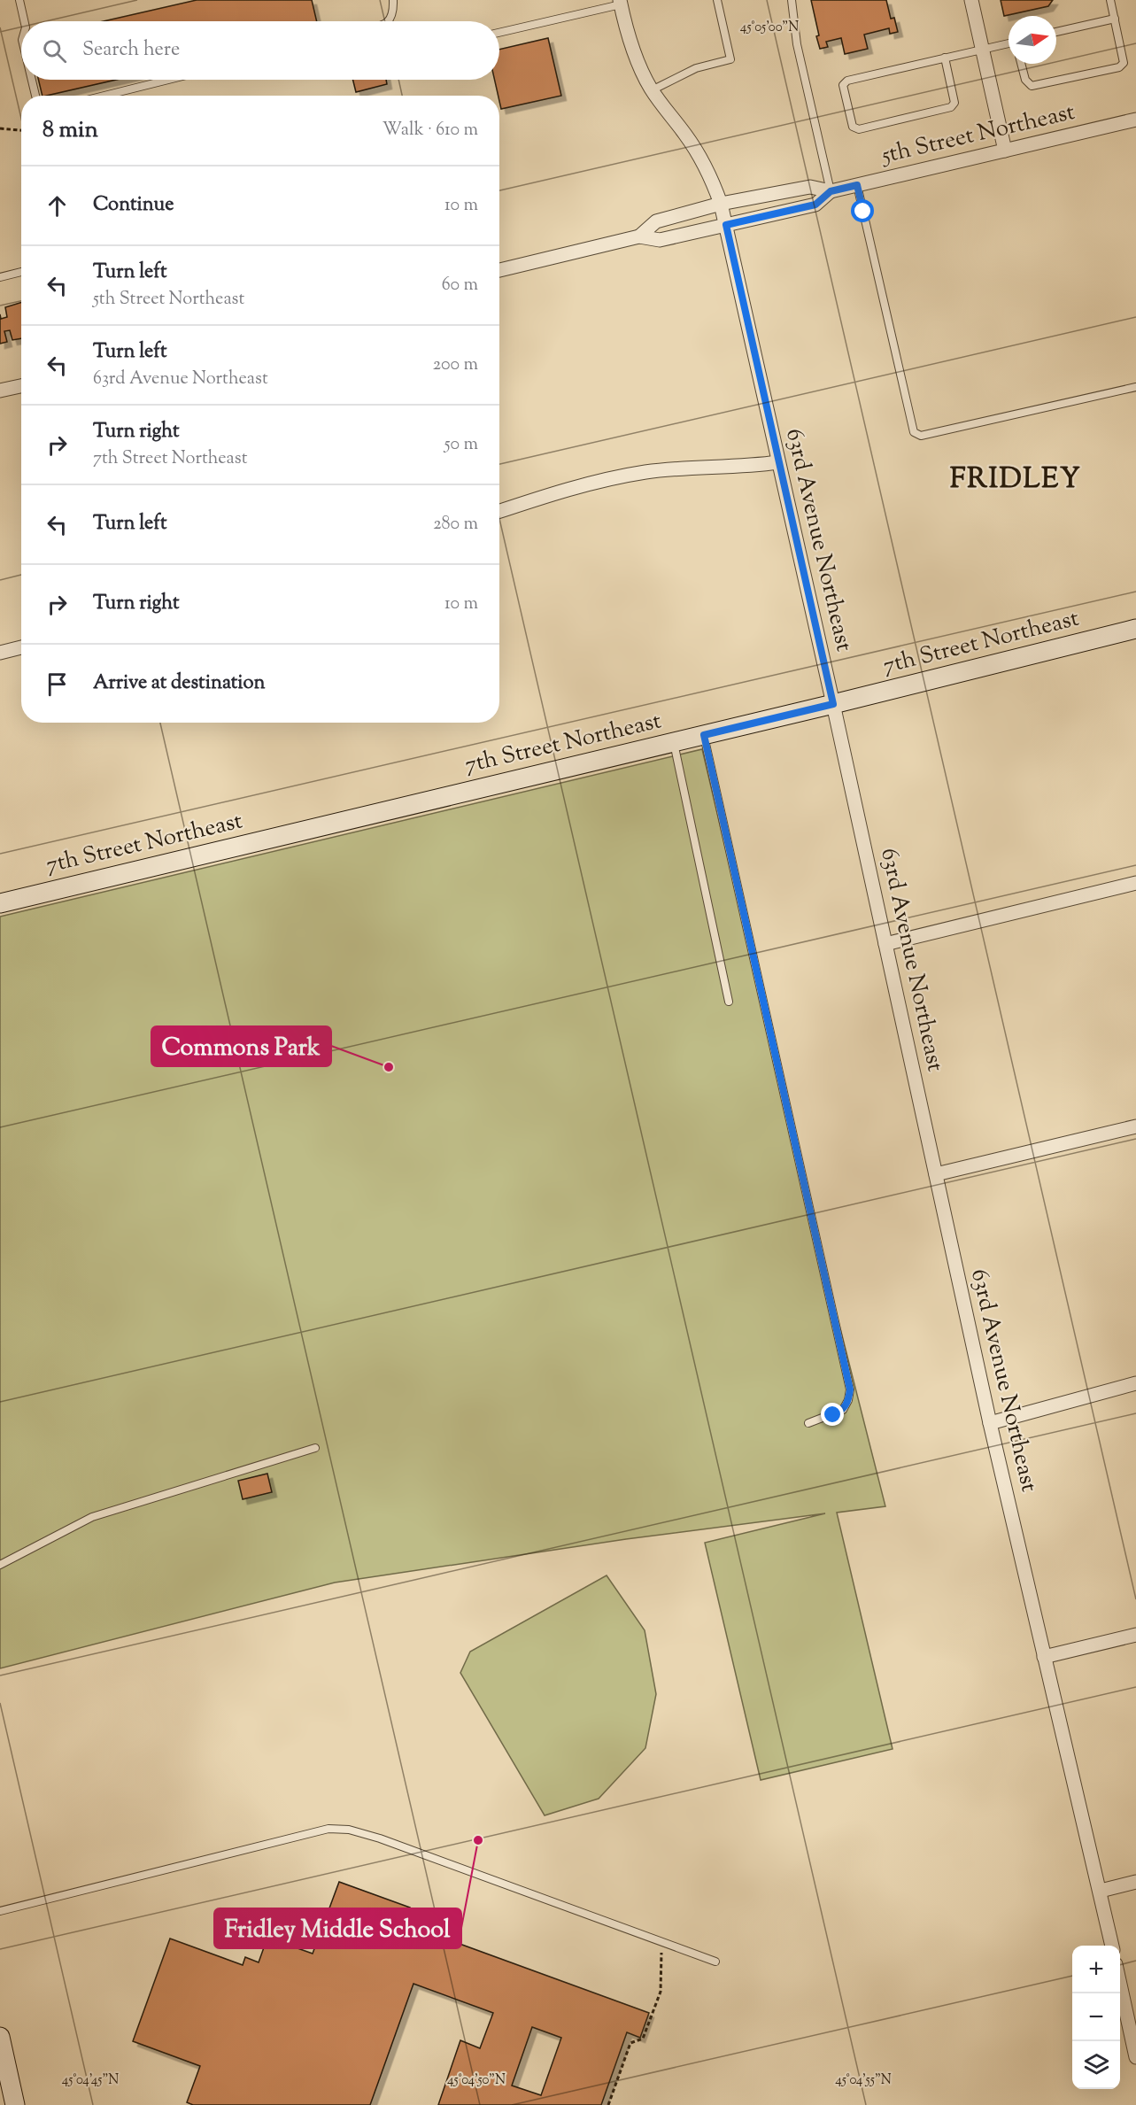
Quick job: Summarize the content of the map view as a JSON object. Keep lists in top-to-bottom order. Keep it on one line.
{"streets":{"street":["5th Street Northeast","63rd Avenue Northeast","7th Street Northeast"]},"crossings":[["5th Street Northeast","63rd Avenue Northeast"],["63rd Avenue Northeast","7th Street Northeast"]],"districts":["FRIDLEY"],"places":["Commons Park","Fridley Middle School"],"north":"right","page":{"search":"Search here","heading":["8 min","Walk · 610 m"],"list":[["Continue","10 m"],["Turn left","5th Street Northeast","60 m"],["Turn left","63rd Avenue Northeast","200 m"],["Turn right","7th Street Northeast","50 m"],["Turn left","280 m"],["Turn right","10 m"],"Arrive at destination"],"map_buttons":["+","−"]},"coordinates":["45°05'00\"N","45°04'45\"N","45°04'50\"N","45°04'55\"N"]}
